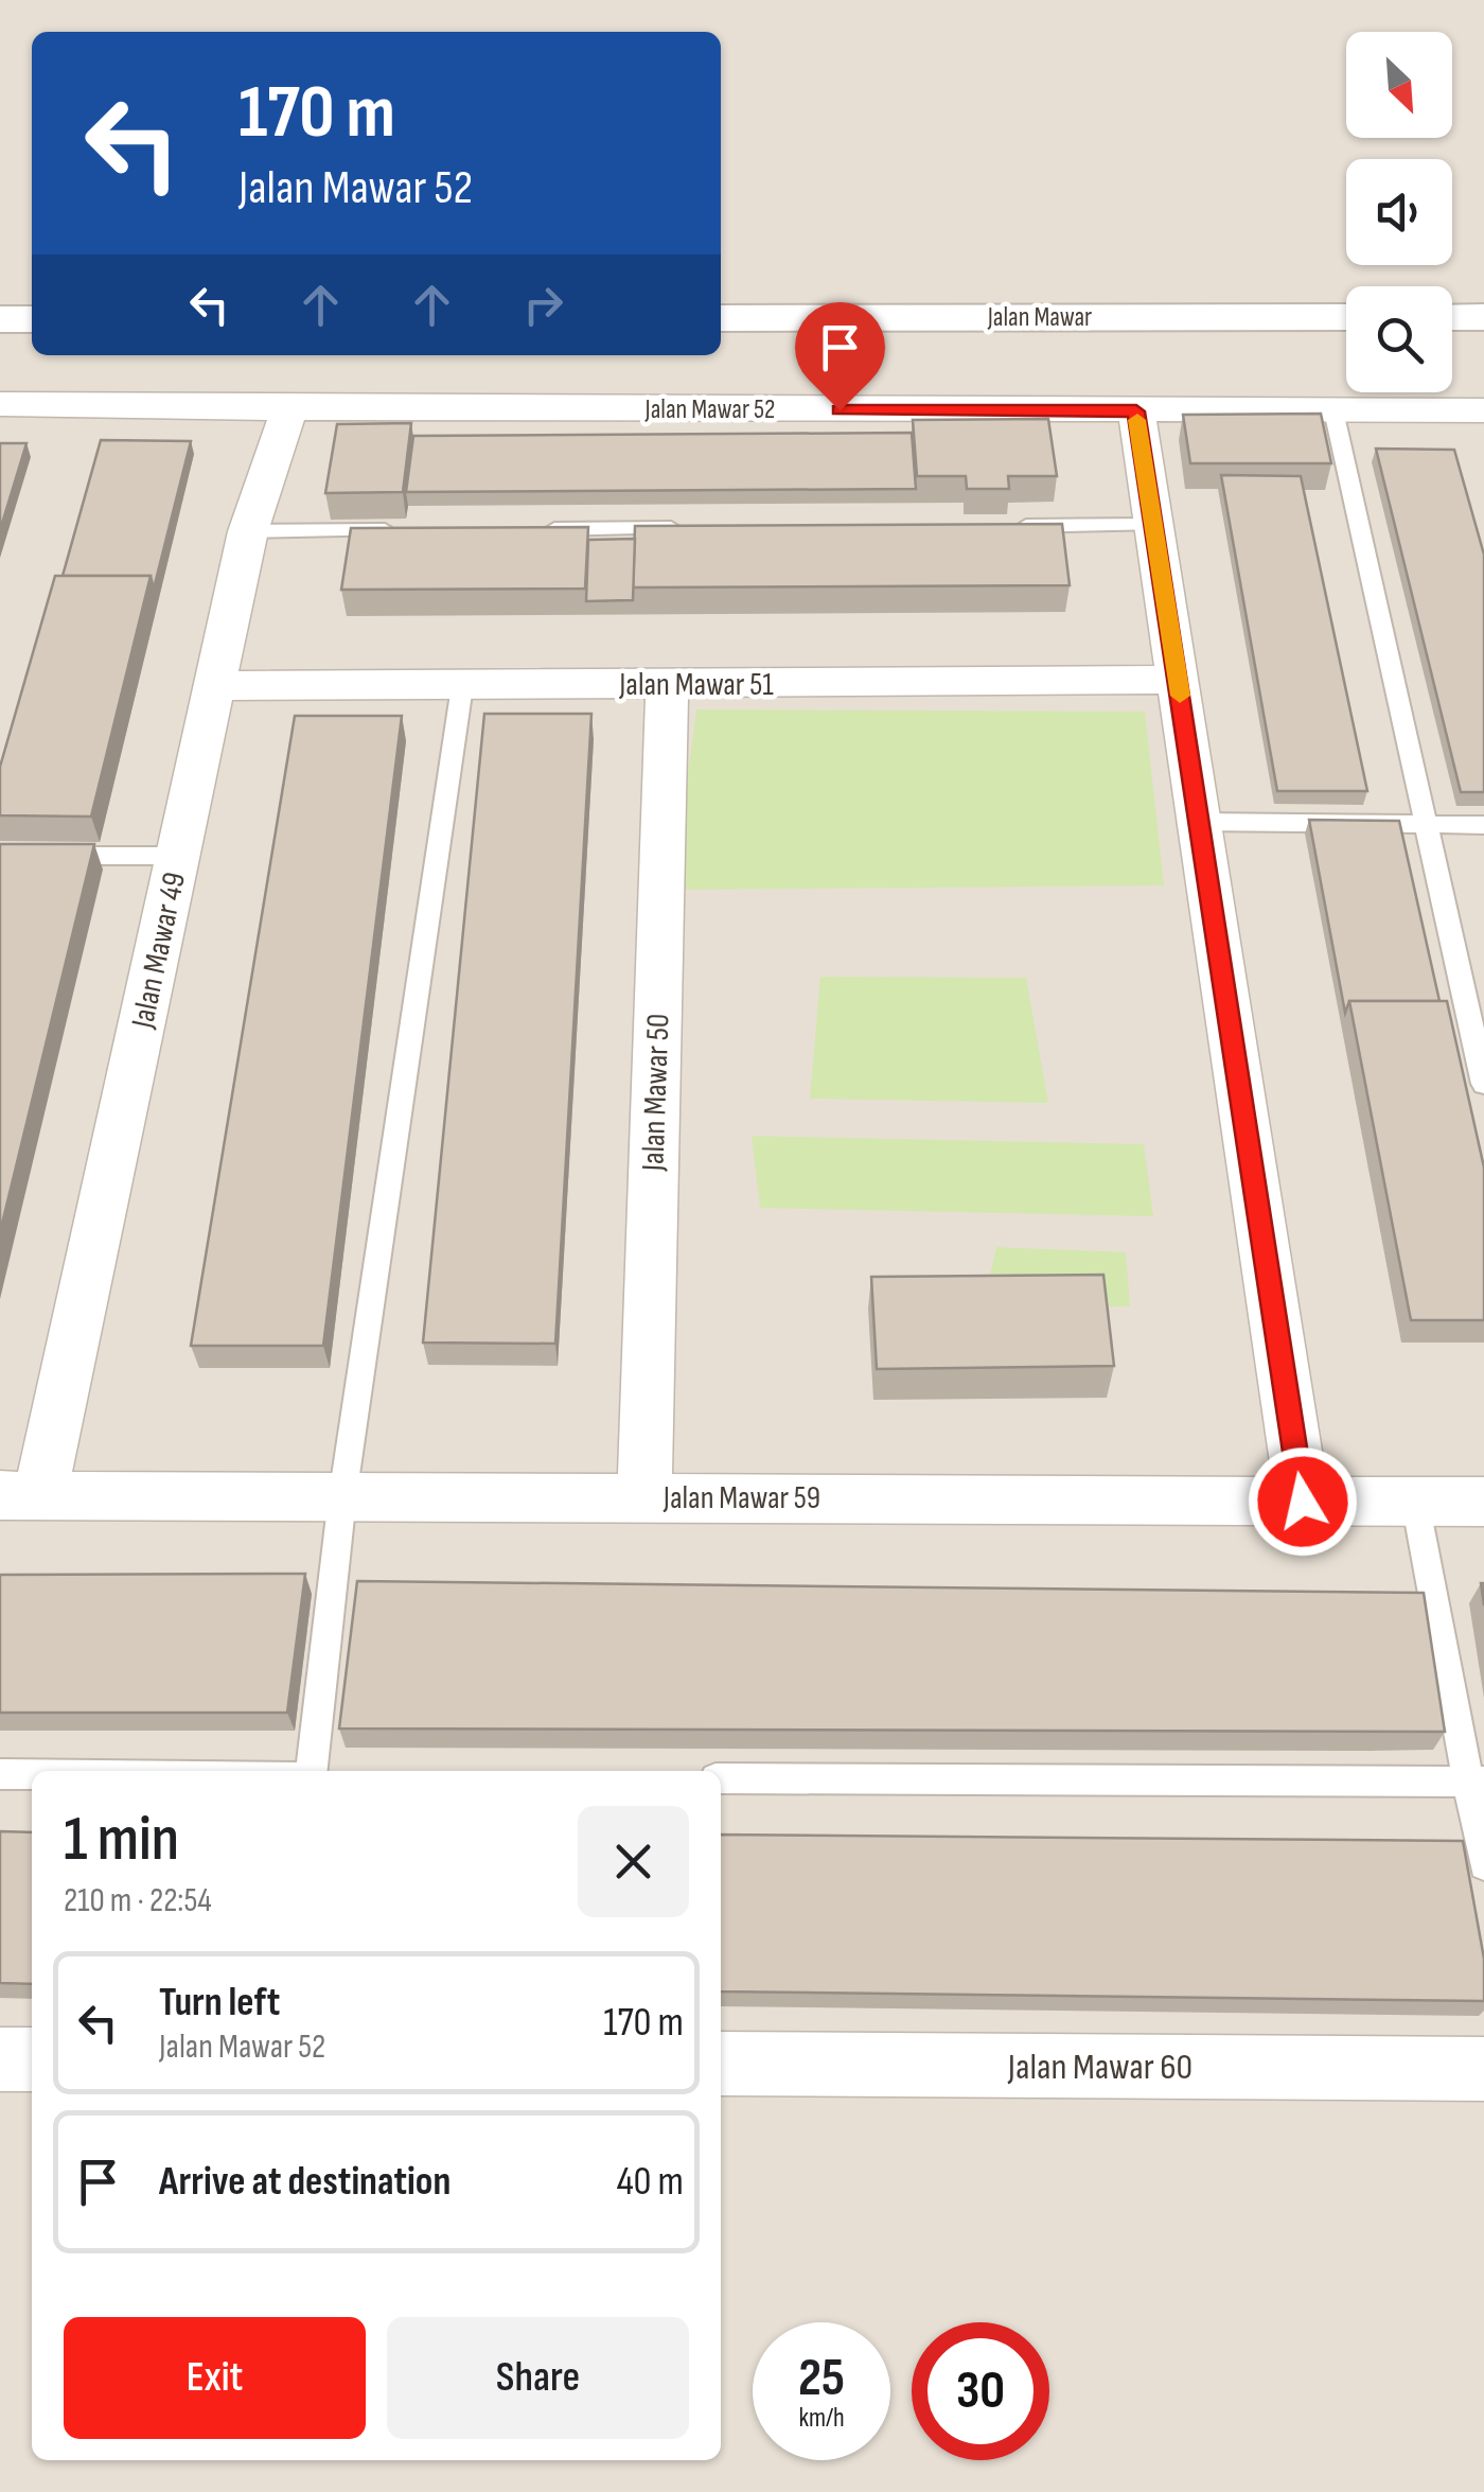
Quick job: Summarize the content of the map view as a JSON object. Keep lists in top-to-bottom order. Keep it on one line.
{"streets":{"street":["Jalan Mawar","Jalan Mawar 52","Jalan Mawar 51","Jalan Mawar 49","Jalan Mawar 50","Jalan Mawar 59","Jalan Mawar 60"]},"crossings":[["Jalan Mawar 52","Jalan Mawar 49"],["Jalan Mawar 51","Jalan Mawar 49"],["Jalan Mawar 51","Jalan Mawar 50"],["Jalan Mawar 49","Jalan Mawar 59"],["Jalan Mawar 50","Jalan Mawar 59"]],"north":"bottom right","page":{"turn":["170 m","Jalan Mawar 52"],"heading":["1 min","210 m · 22:54"],"list":[{"name":"Turn left","note":"Jalan Mawar 52","value":"170 m"},{"name":"Arrive at destination","value":"40 m"}],"buttons":["Exit","Share"],"speed":"25 km/h","limit":"30"}}
